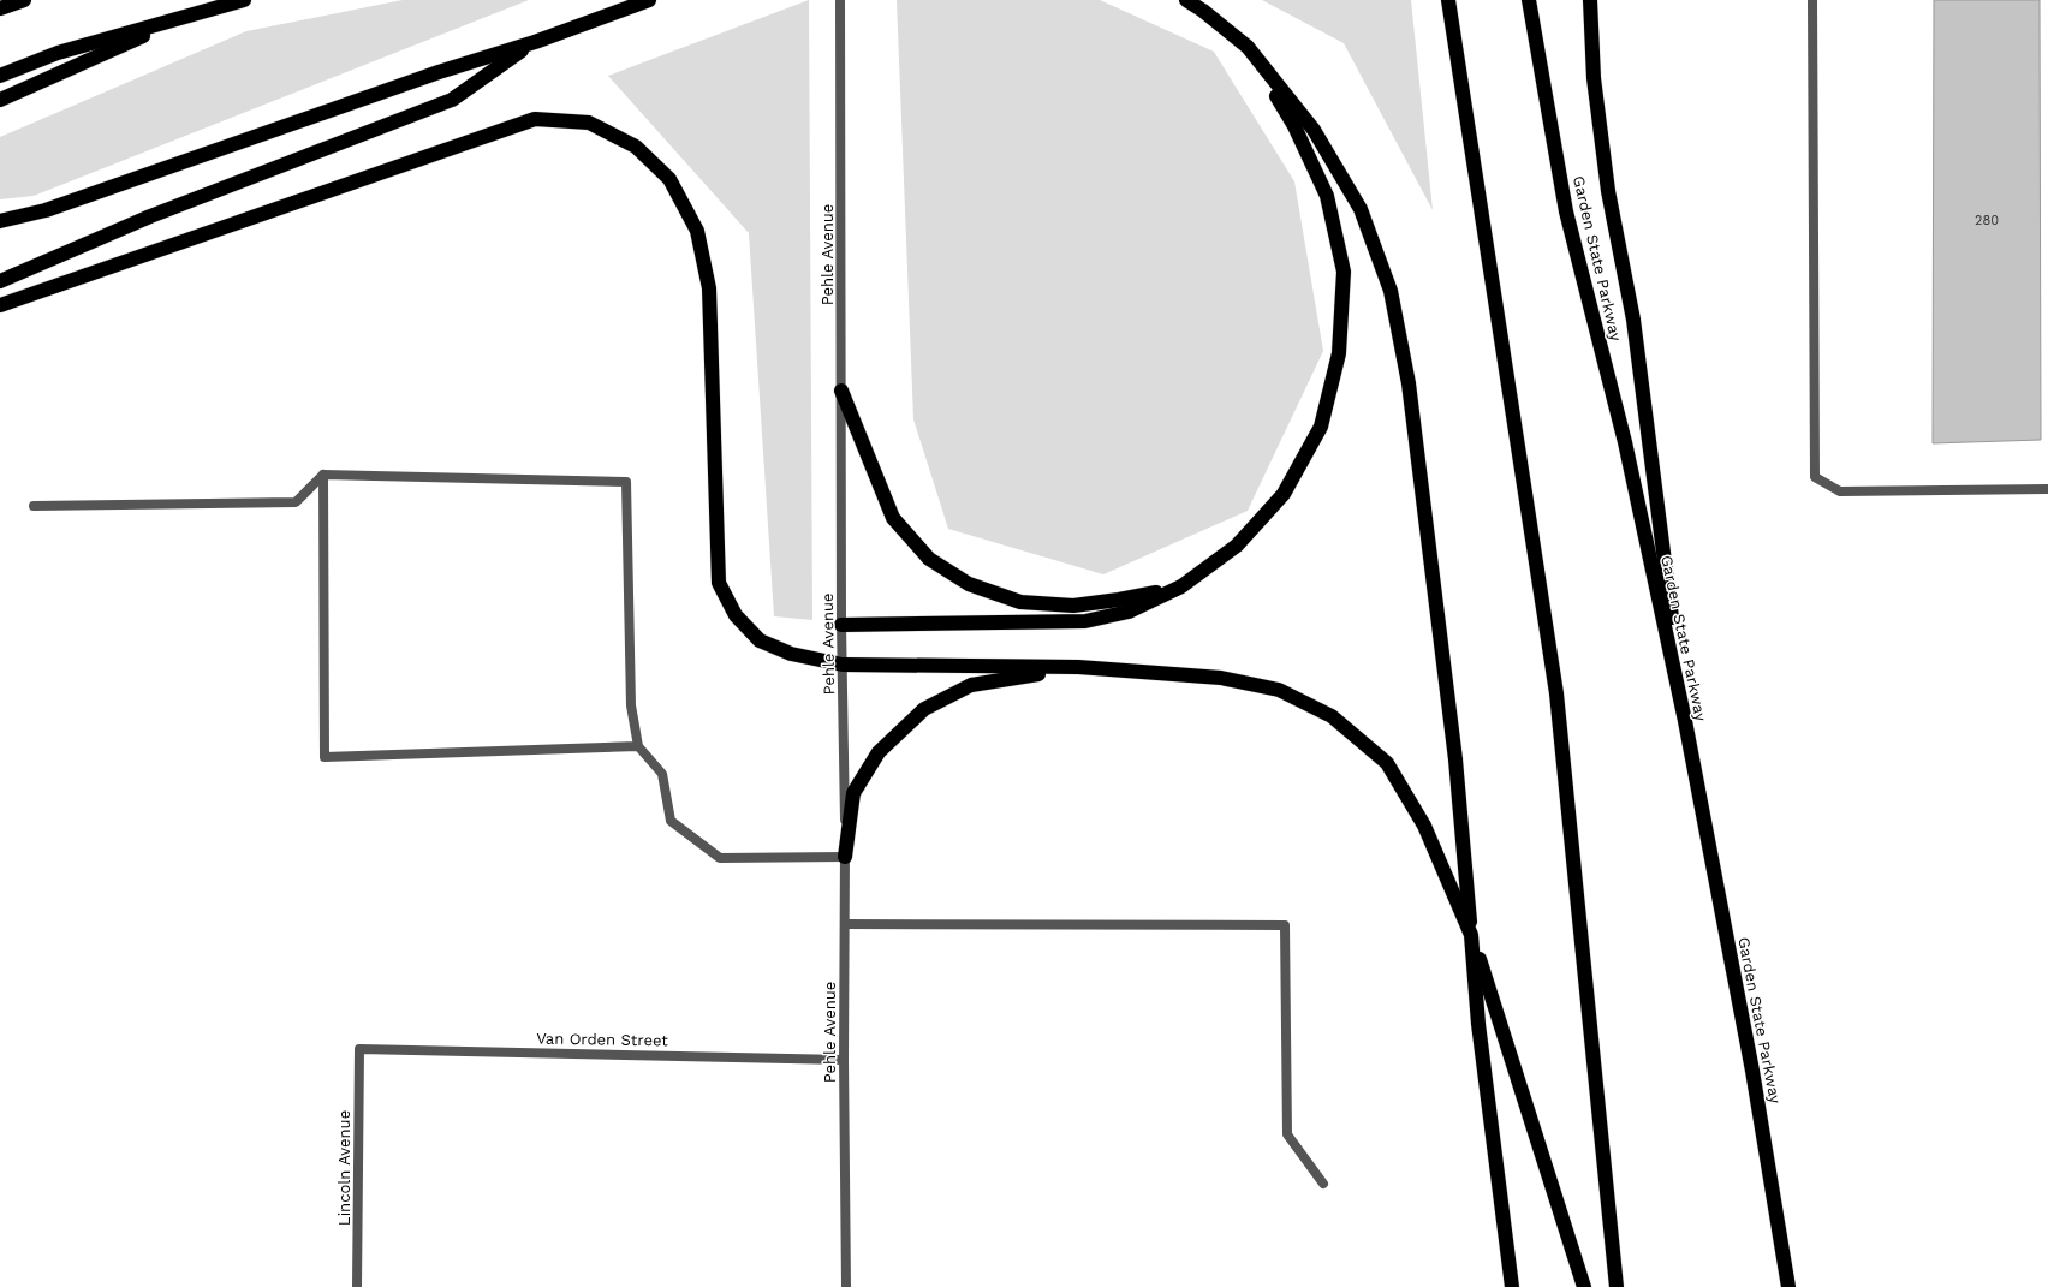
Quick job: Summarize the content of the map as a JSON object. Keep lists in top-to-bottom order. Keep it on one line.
{"streets":{"highway":["Garden State Parkway"],"street":["Pehle Avenue","Van Orden Street","Lincoln Avenue"]},"crossings":[["Pehle Avenue","Van Orden Street"],["Van Orden Street","Lincoln Avenue"]],"house_numbers":["280"]}
